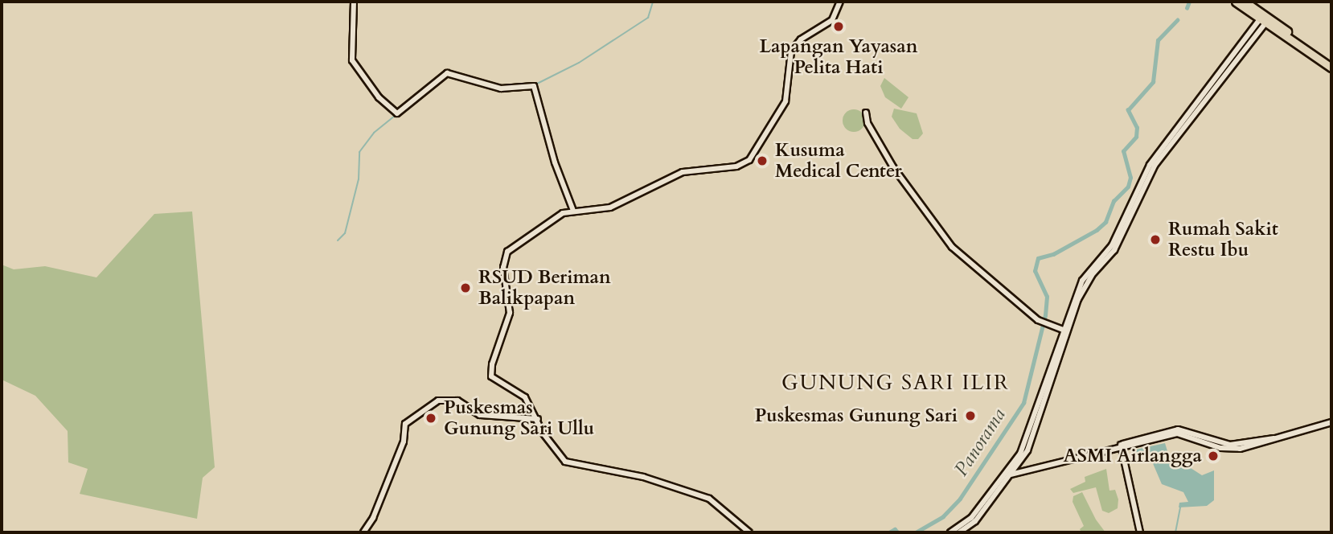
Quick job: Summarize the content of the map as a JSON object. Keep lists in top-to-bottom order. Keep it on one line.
{"districts":["GUNUNG SARI ILIR"],"water":["Panorama"],"places":["Lapangan Yayasan Pelita Hati","Kusuma Medical Center","Rumah Sakit Restu Ibu","RSUD Beriman Balikpapan","Puskesmas Gunung Sari","Puskesmas Gunung Sari Ullu","ASMI Airlangga"]}
